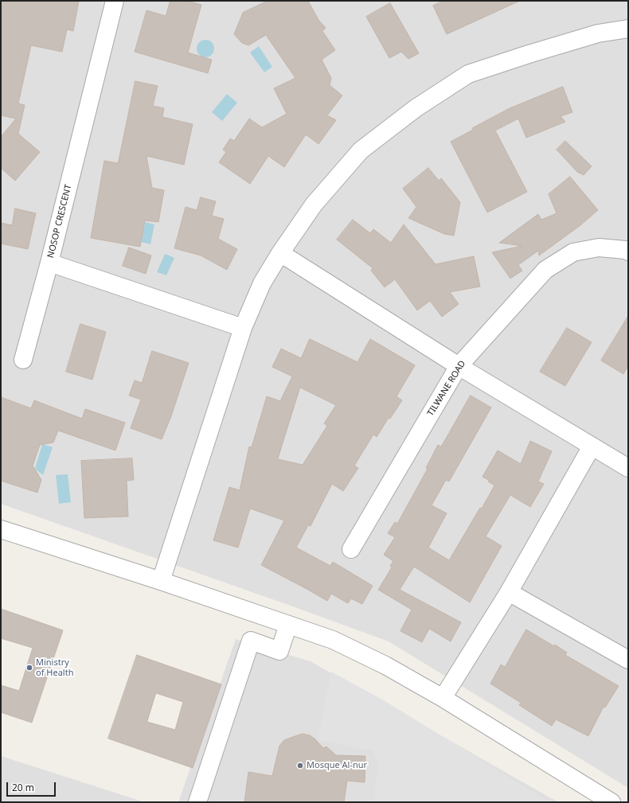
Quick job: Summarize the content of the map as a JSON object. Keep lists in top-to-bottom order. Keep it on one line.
{"streets":{"street":["NOSOP CRESCENT","TILWANE ROAD"]},"places":["Ministry of Health","Mosque Al-nur"],"scale_bar":"20 m"}
